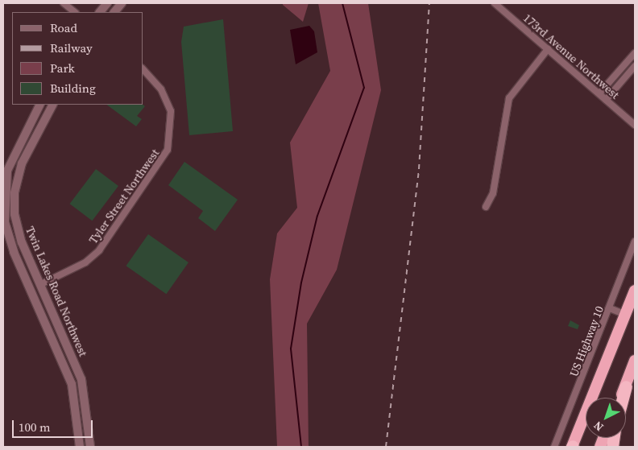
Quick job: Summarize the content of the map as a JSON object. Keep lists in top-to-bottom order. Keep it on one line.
{"streets":{"street":["173rd Avenue Northwest","Tyler Street Northwest","Twin Lakes Road Northwest","US Highway 10"]},"crossings":[["Tyler Street Northwest","Twin Lakes Road Northwest"]],"legend":["Road","Railway","Park","Building"],"scale_bar":"100 m","north":"bottom left"}
